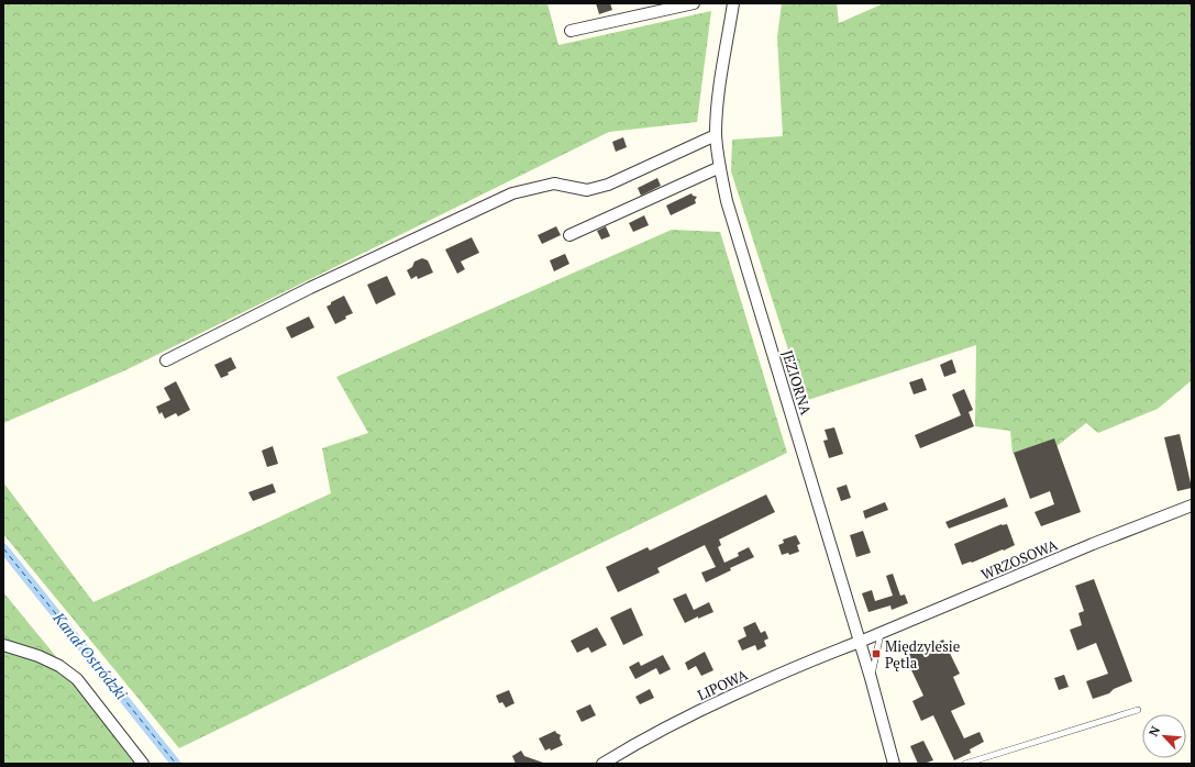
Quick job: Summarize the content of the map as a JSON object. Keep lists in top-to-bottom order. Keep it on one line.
{"streets":{"street":["JEZIORNA","WRZOSOWA","LIPOWA"]},"crossings":[["JEZIORNA","WRZOSOWA"],["JEZIORNA","LIPOWA"],["WRZOSOWA","LIPOWA"]],"water":["Kanał Ostródzki"],"places":{"transit":["Międzylesie Pętla"]},"north":"top left"}
